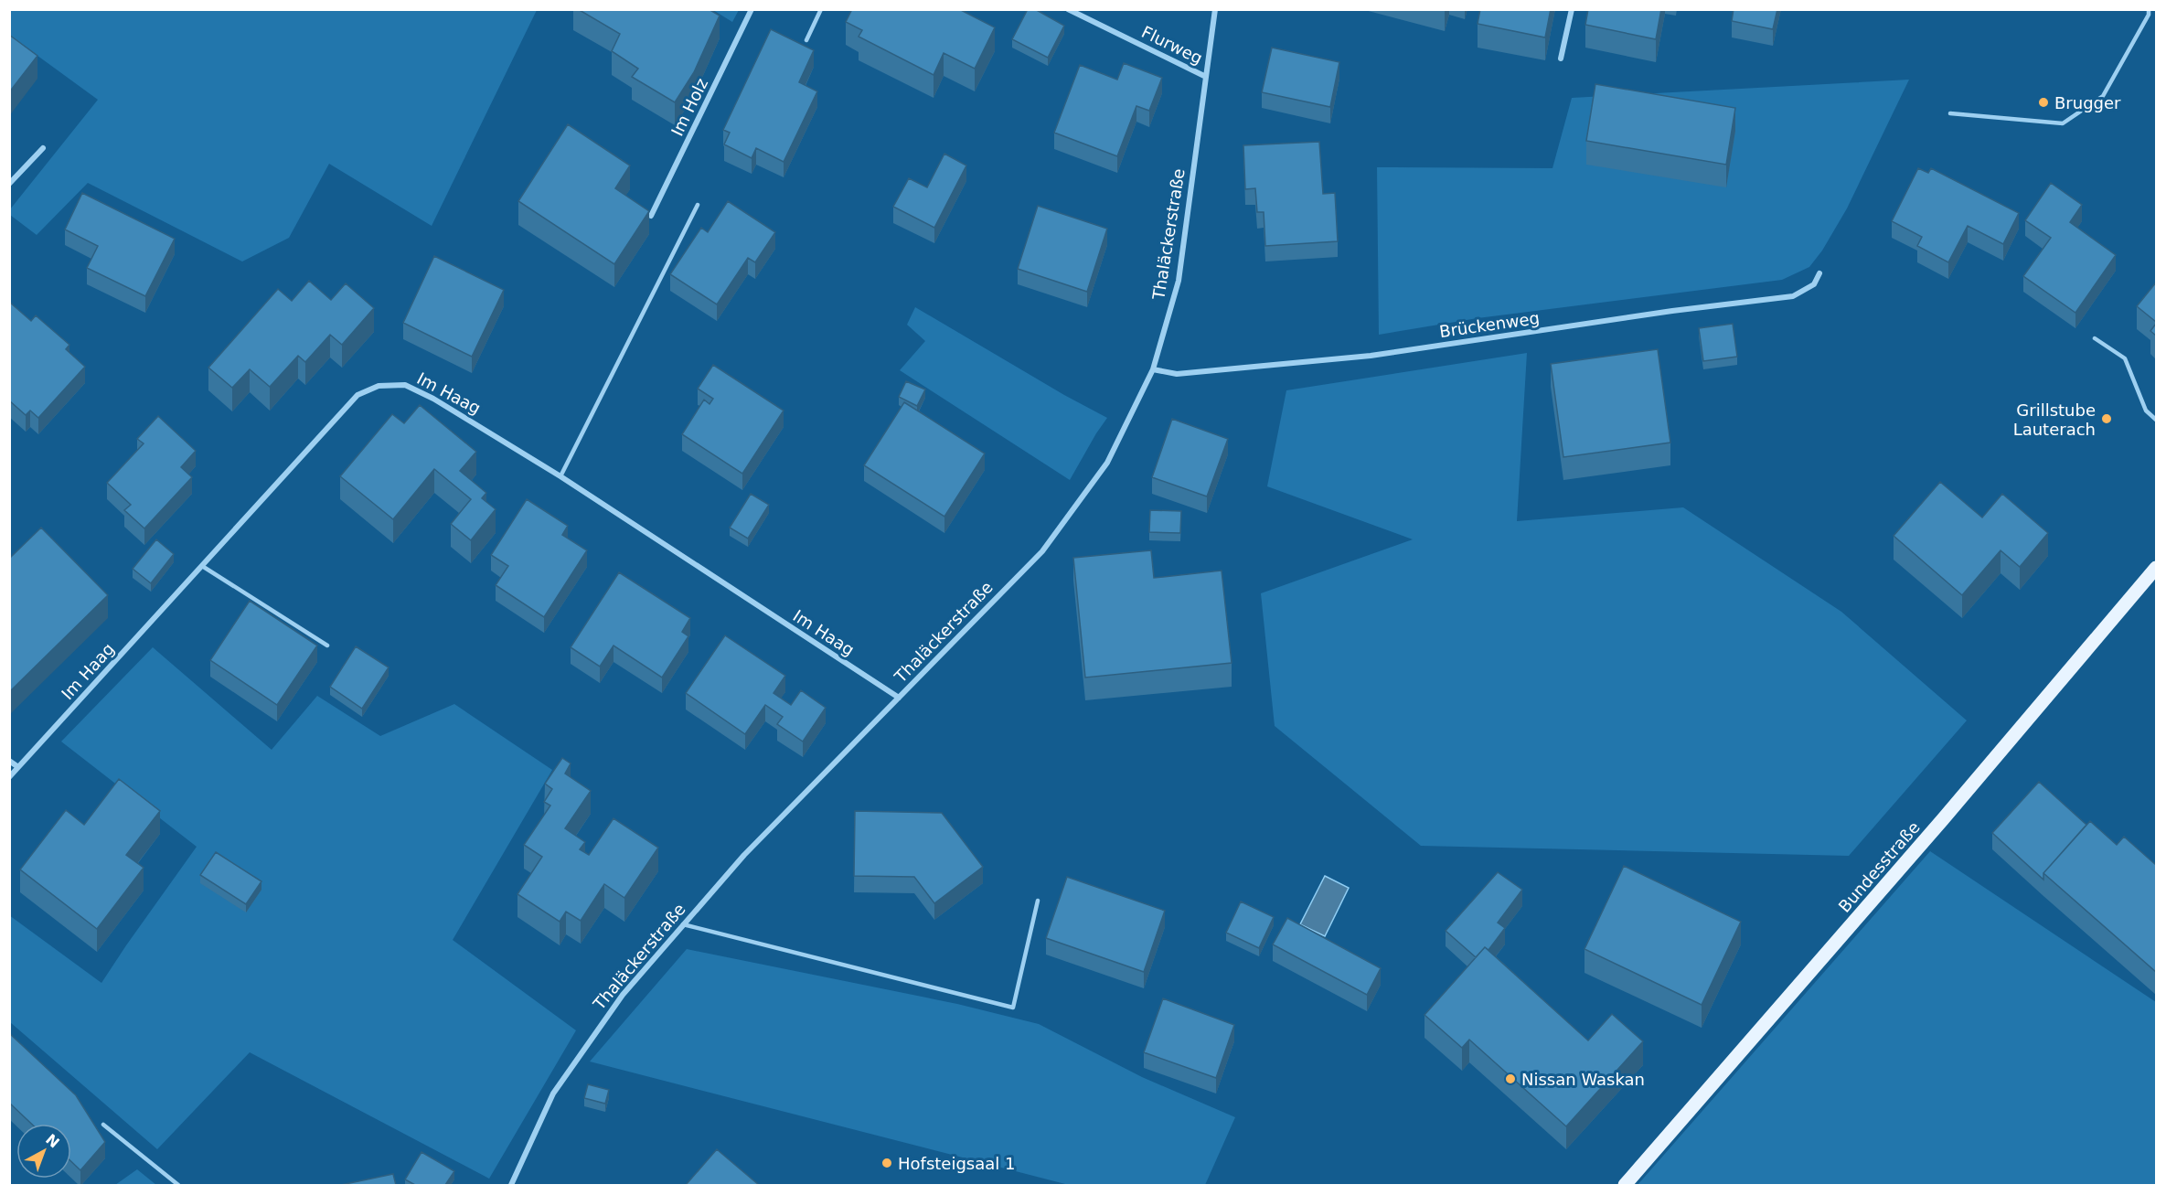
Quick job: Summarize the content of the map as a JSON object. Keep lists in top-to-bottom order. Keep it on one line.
{"streets":{"main road":["Bundesstraße"],"street":["Flurweg","Im Holz","Thaläckerstraße","Brückenweg","Im Haag"]},"crossings":[["Flurweg","Thaläckerstraße"],["Thaläckerstraße","Brückenweg"],["Thaläckerstraße","Im Haag"]],"places":["Brugger","Grillstube Lauterach","Nissan Waskan","Hofsteigsaal 1"],"north":"top right"}
